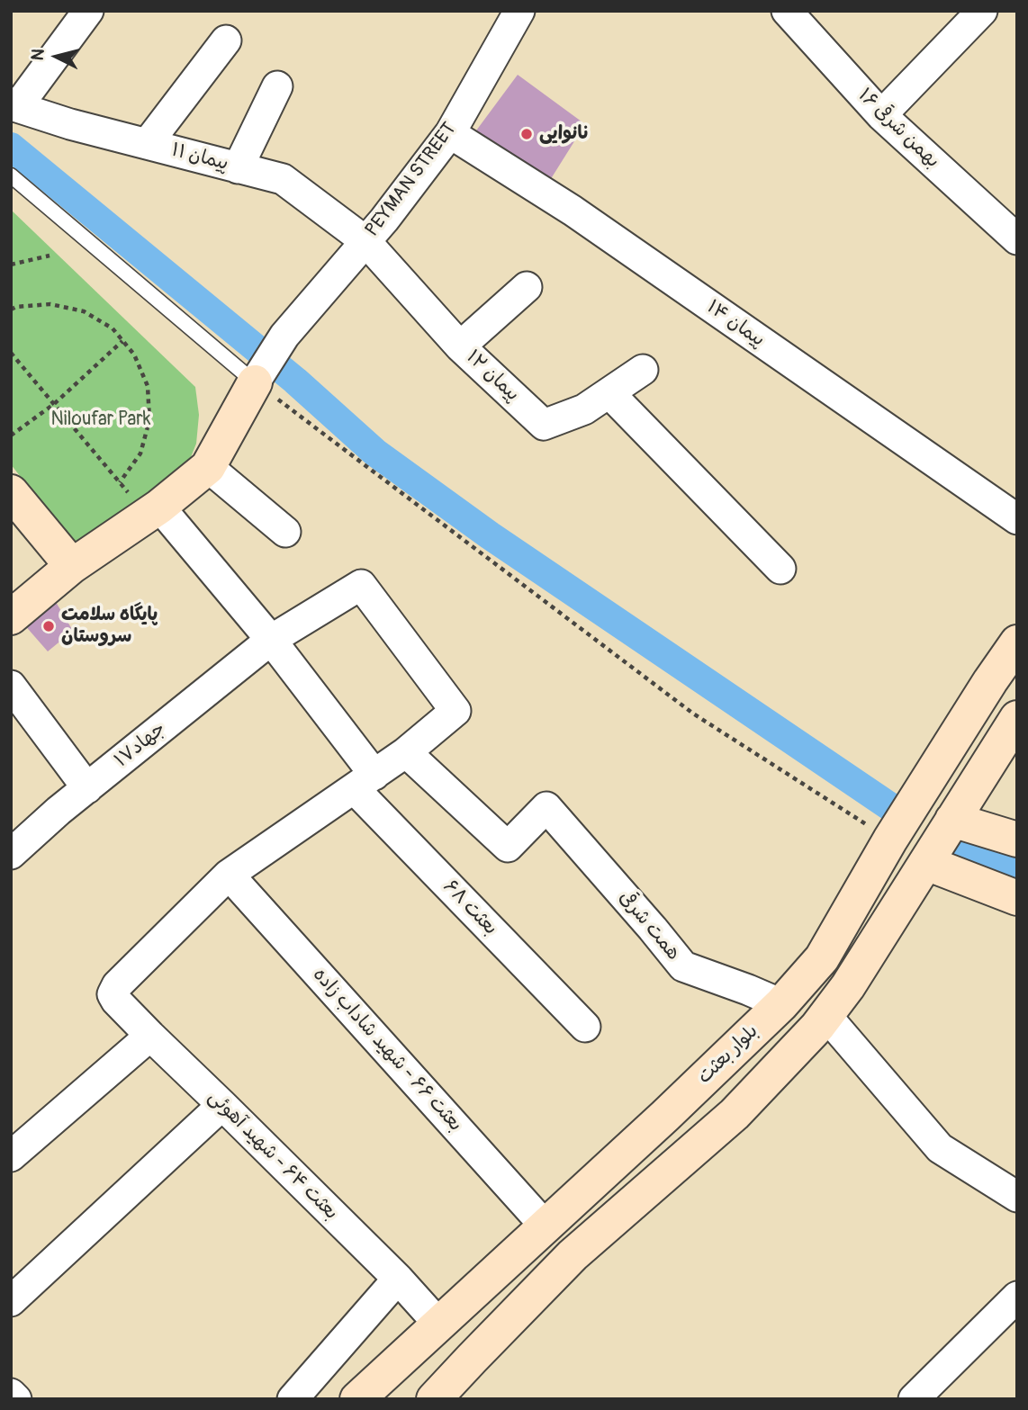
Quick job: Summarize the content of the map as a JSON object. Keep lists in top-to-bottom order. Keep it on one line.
{"streets":{"street":["بهمن شرقی ۱۶","پیمان ۱۱","PEYMAN STREET","پیمان ۱۴","پیمان ۱۲","جهاد۱۷","بعثت ۶۸","همت شرقی","بعثت ۶۶ - شهید شاداب زاده","بلوار بعثت","بعثت ۶۴ - شهید آهوئی"]},"crossings":[["پیمان ۱۱","PEYMAN STREET"],["پیمان ۱۱","پیمان ۱۲"],["PEYMAN STREET","پیمان ۱۴"],["PEYMAN STREET","پیمان ۱۲"],["جهاد۱۷","بعثت ۶۸"],["جهاد۱۷","همت شرقی"],["همت شرقی","بلوار بعثت"],["بعثت ۶۶ - شهید شاداب زاده","بلوار بعثت"],["بعثت ۶۶ - شهید شاداب زاده","بعثت ۶۴ - شهید آهوئی"],["بلوار بعثت","بعثت ۶۴ - شهید آهوئی"]],"parks":["Niloufar Park"],"places":["نانوایی","پایگاه سلامت سروستان"],"north":"left"}
